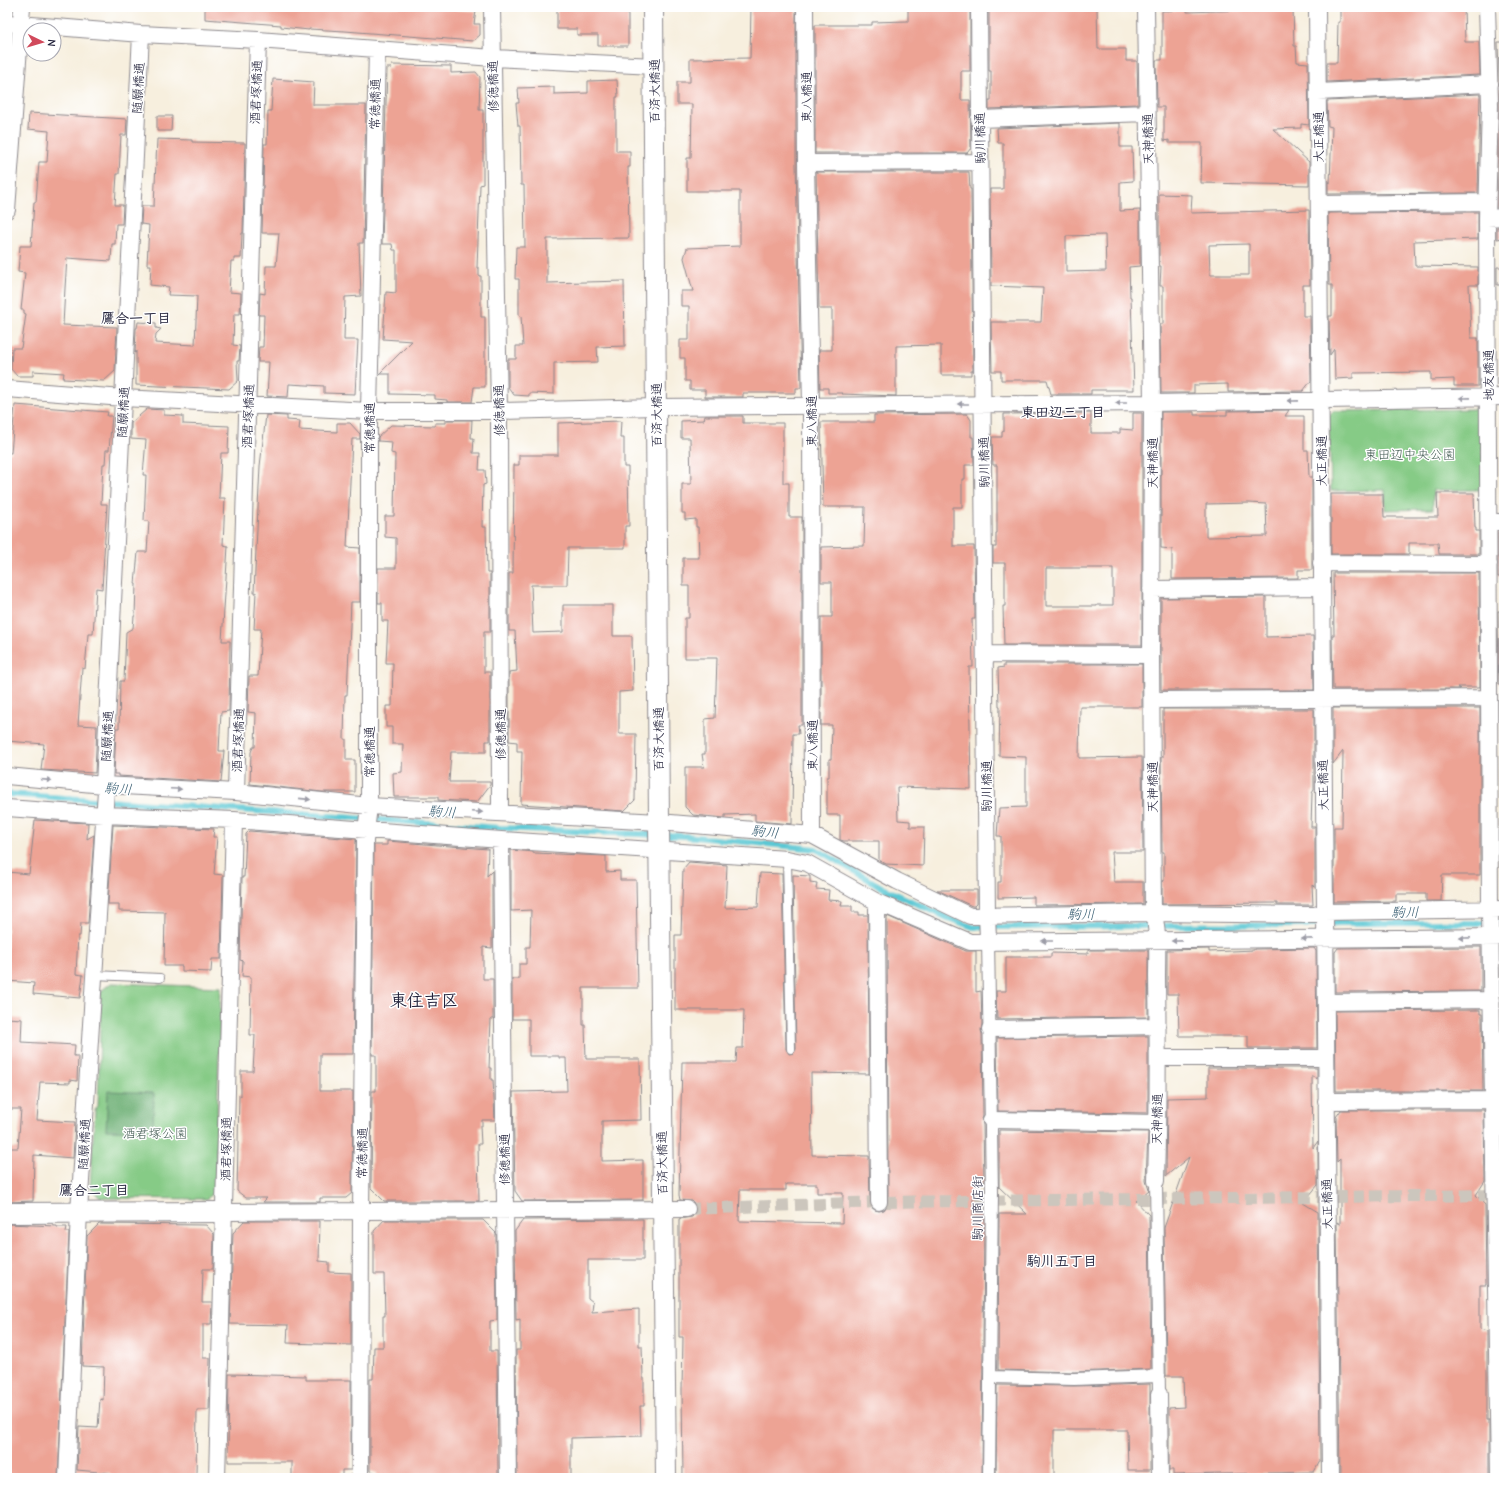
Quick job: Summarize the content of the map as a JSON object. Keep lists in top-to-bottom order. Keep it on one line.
{"streets":{"street":["修徳橋通","随願橋通","百済大橋通","酒君塚橋通","東八橋通","常徳橋通","大正橋通","駒川橋通","天神橋通","地友橋通","駒川商店街"]},"crossings":[["駒川橋通","駒川商店街"]],"districts":["鷹合一丁目","東田辺三丁目","東住吉区","鷹合二丁目","駒川五丁目"],"water":["駒川"],"parks":["東田辺中央公園","酒君塚公園"],"north":"right"}
